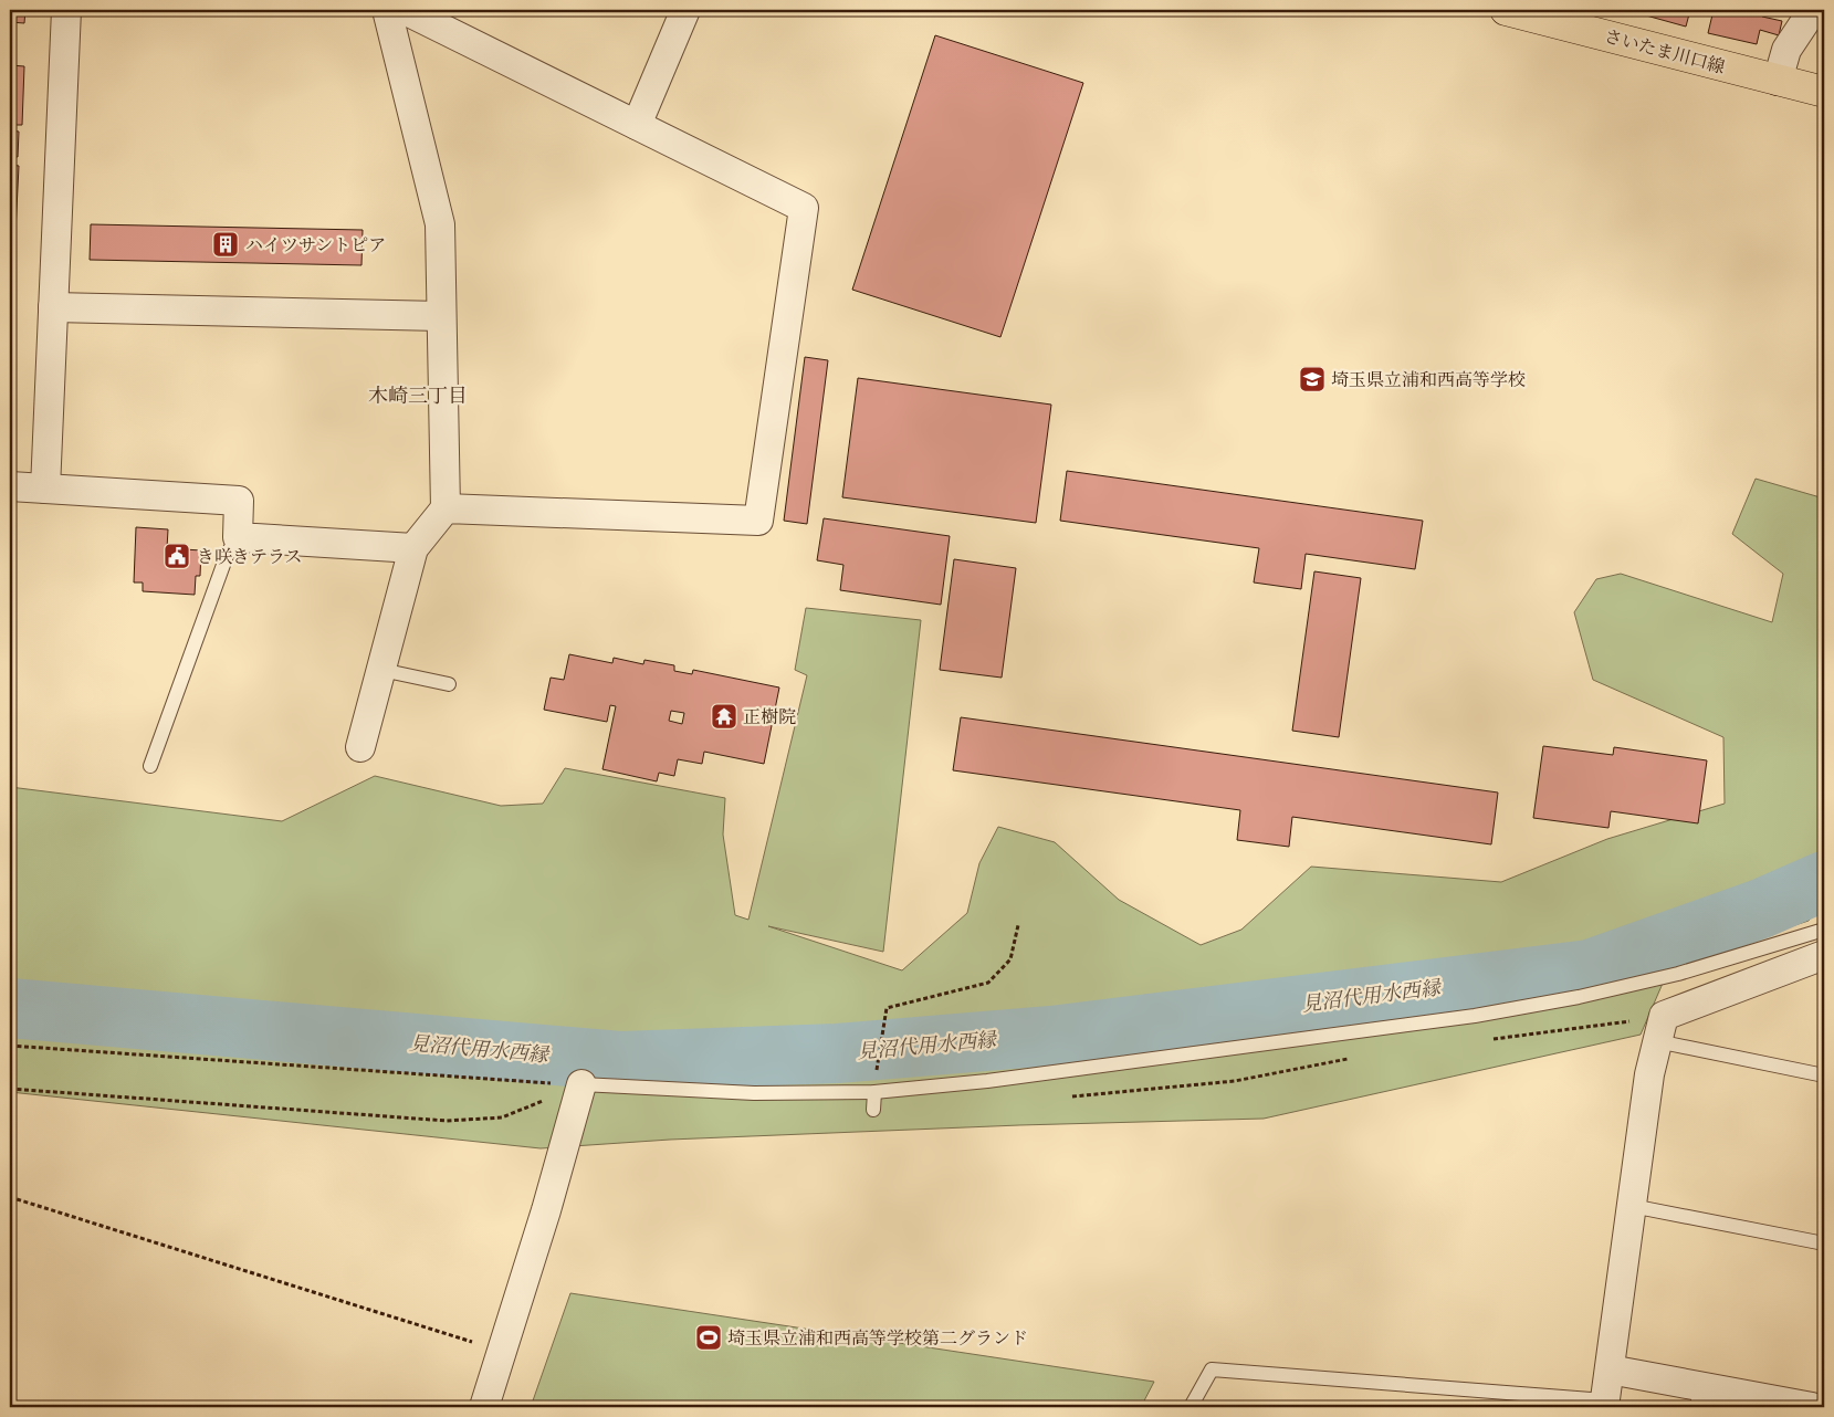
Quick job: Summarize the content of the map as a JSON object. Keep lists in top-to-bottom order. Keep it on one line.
{"streets":{"main road":["さいたま川口線"]},"districts":["木崎三丁目"],"water":["見沼代用水西縁"],"places":{"building":["ハイツサントピア"],"school or university":["埼玉県立浦和西高等学校"],"public building":["き咲きテラス"],"temple":["正樹院"],"sports":["埼玉県立浦和西高等学校第二グランド"]}}
